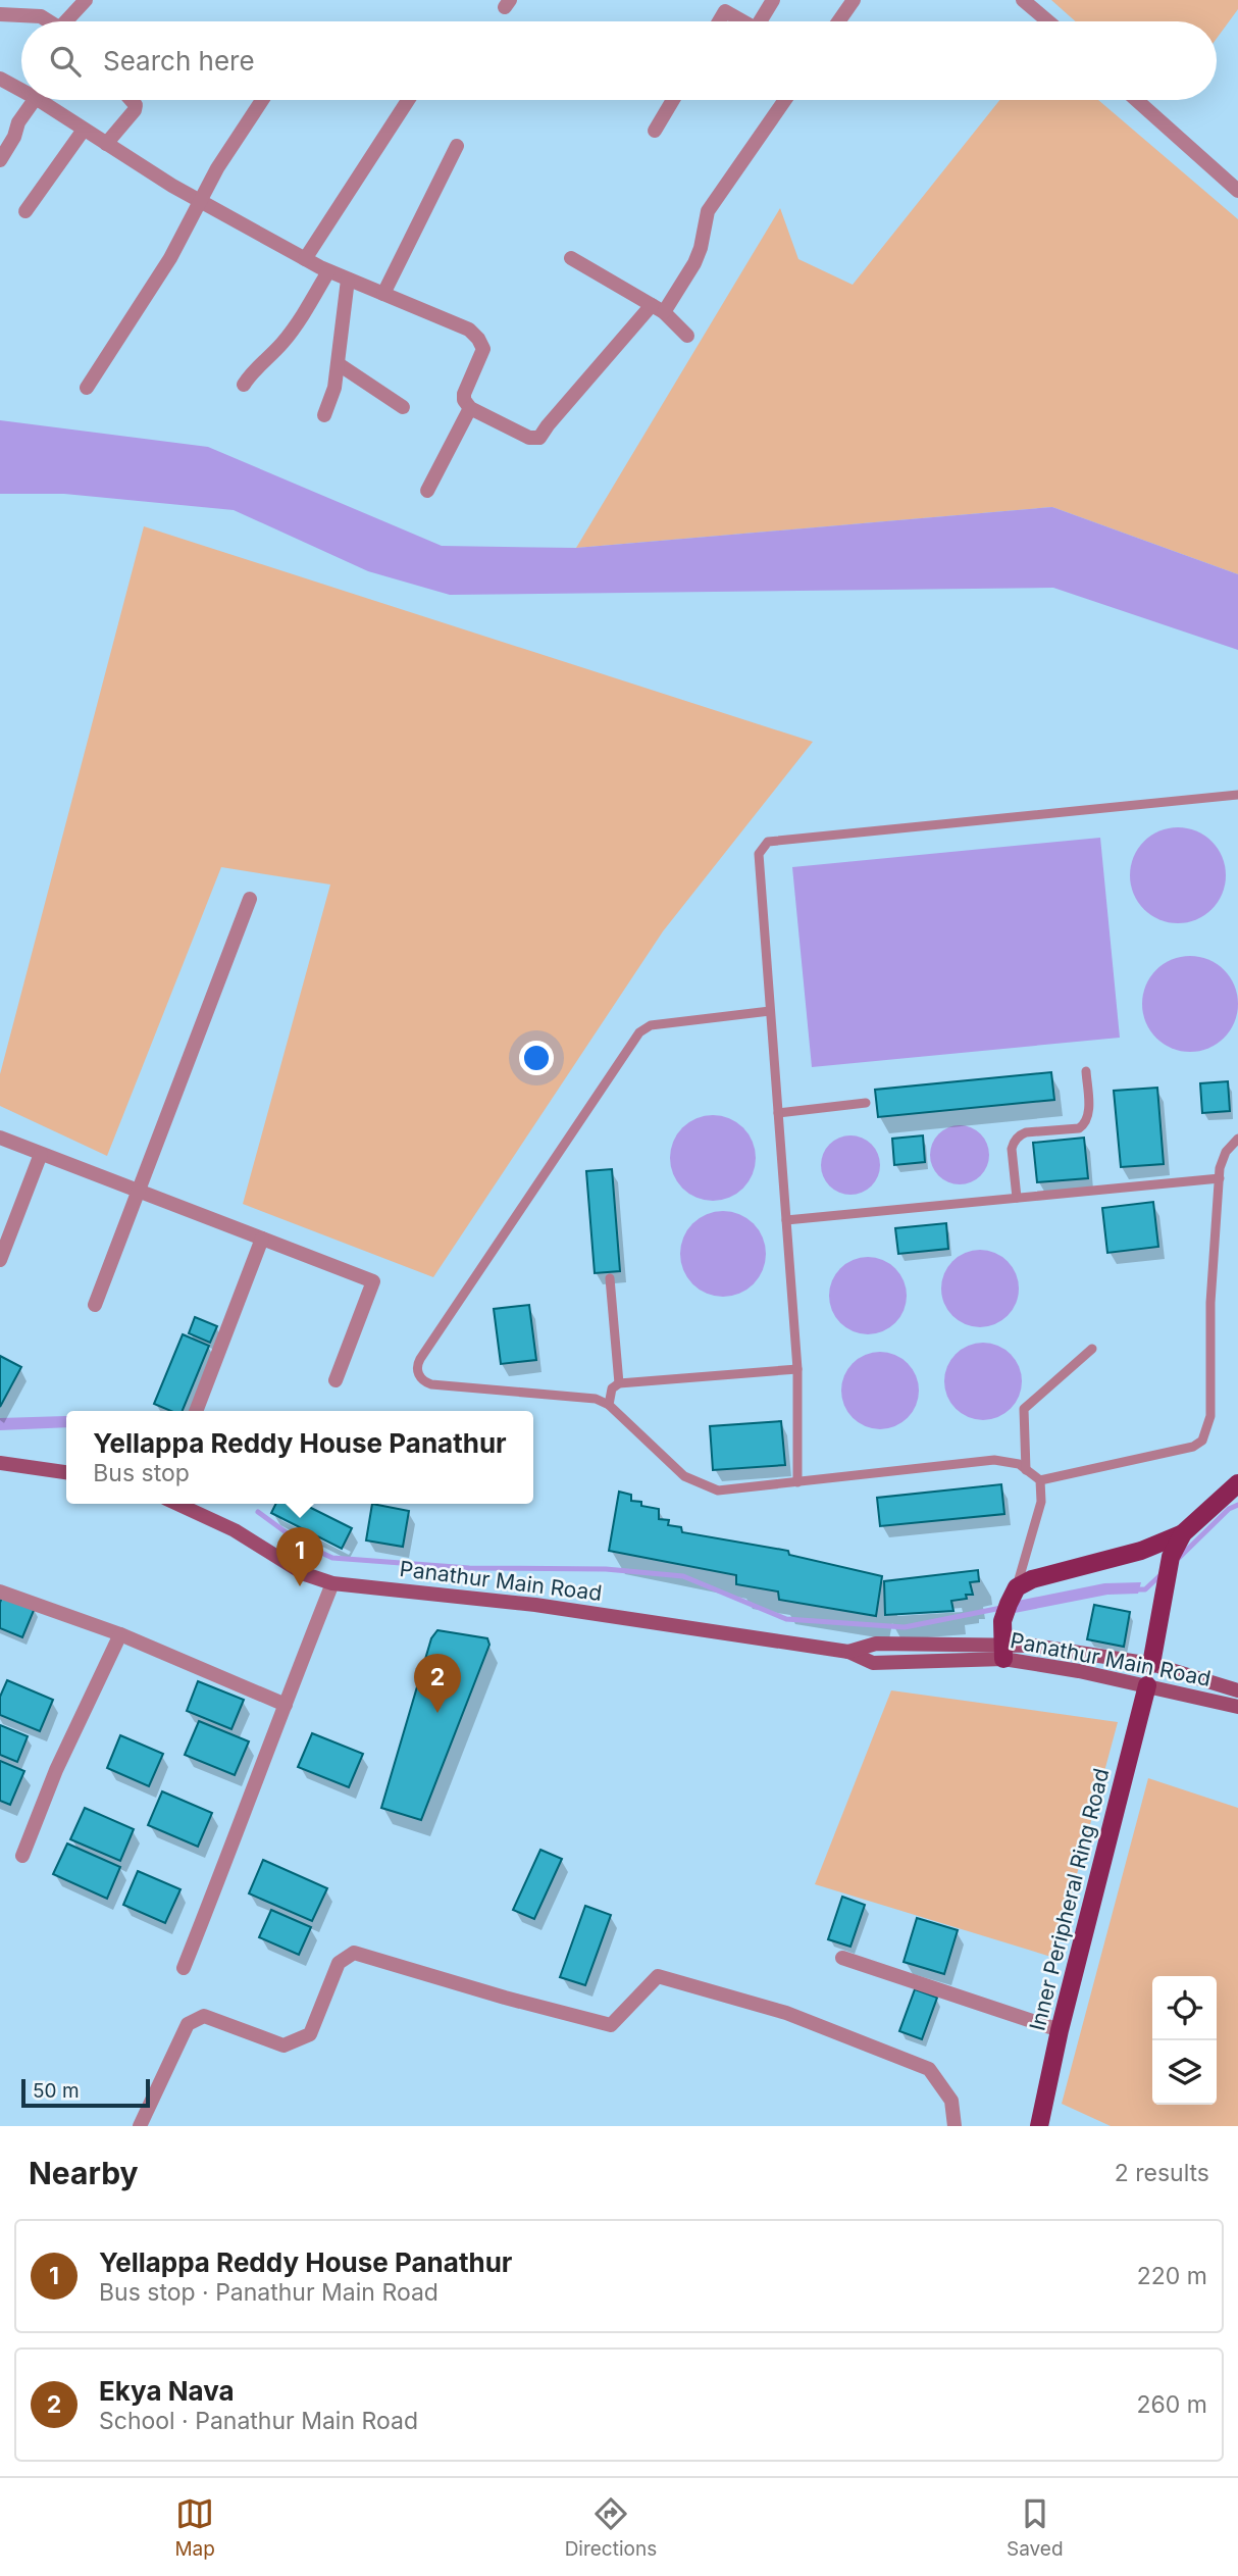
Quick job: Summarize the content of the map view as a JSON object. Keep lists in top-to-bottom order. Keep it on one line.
{"streets":{"main road":["Inner Peripheral Ring Road"],"street":["Panathur Main Road"]},"crossings":[["Panathur Main Road","Inner Peripheral Ring Road"]],"scale_bar":"50 m","page":{"search":"Search here","popup":["Yellappa Reddy House Panathur","Bus stop"],"pins":["1","2"],"scale":"50 m","heading":["Nearby","2 results"],"list":[{"mark":"1","name":"Yellappa Reddy House Panathur","note":"Bus stop · Panathur Main Road","value":"220 m"},{"mark":"2","name":"Ekya Nava","note":"School · Panathur Main Road","value":"260 m"}],"nav":["Map","Directions","Saved"]}}
